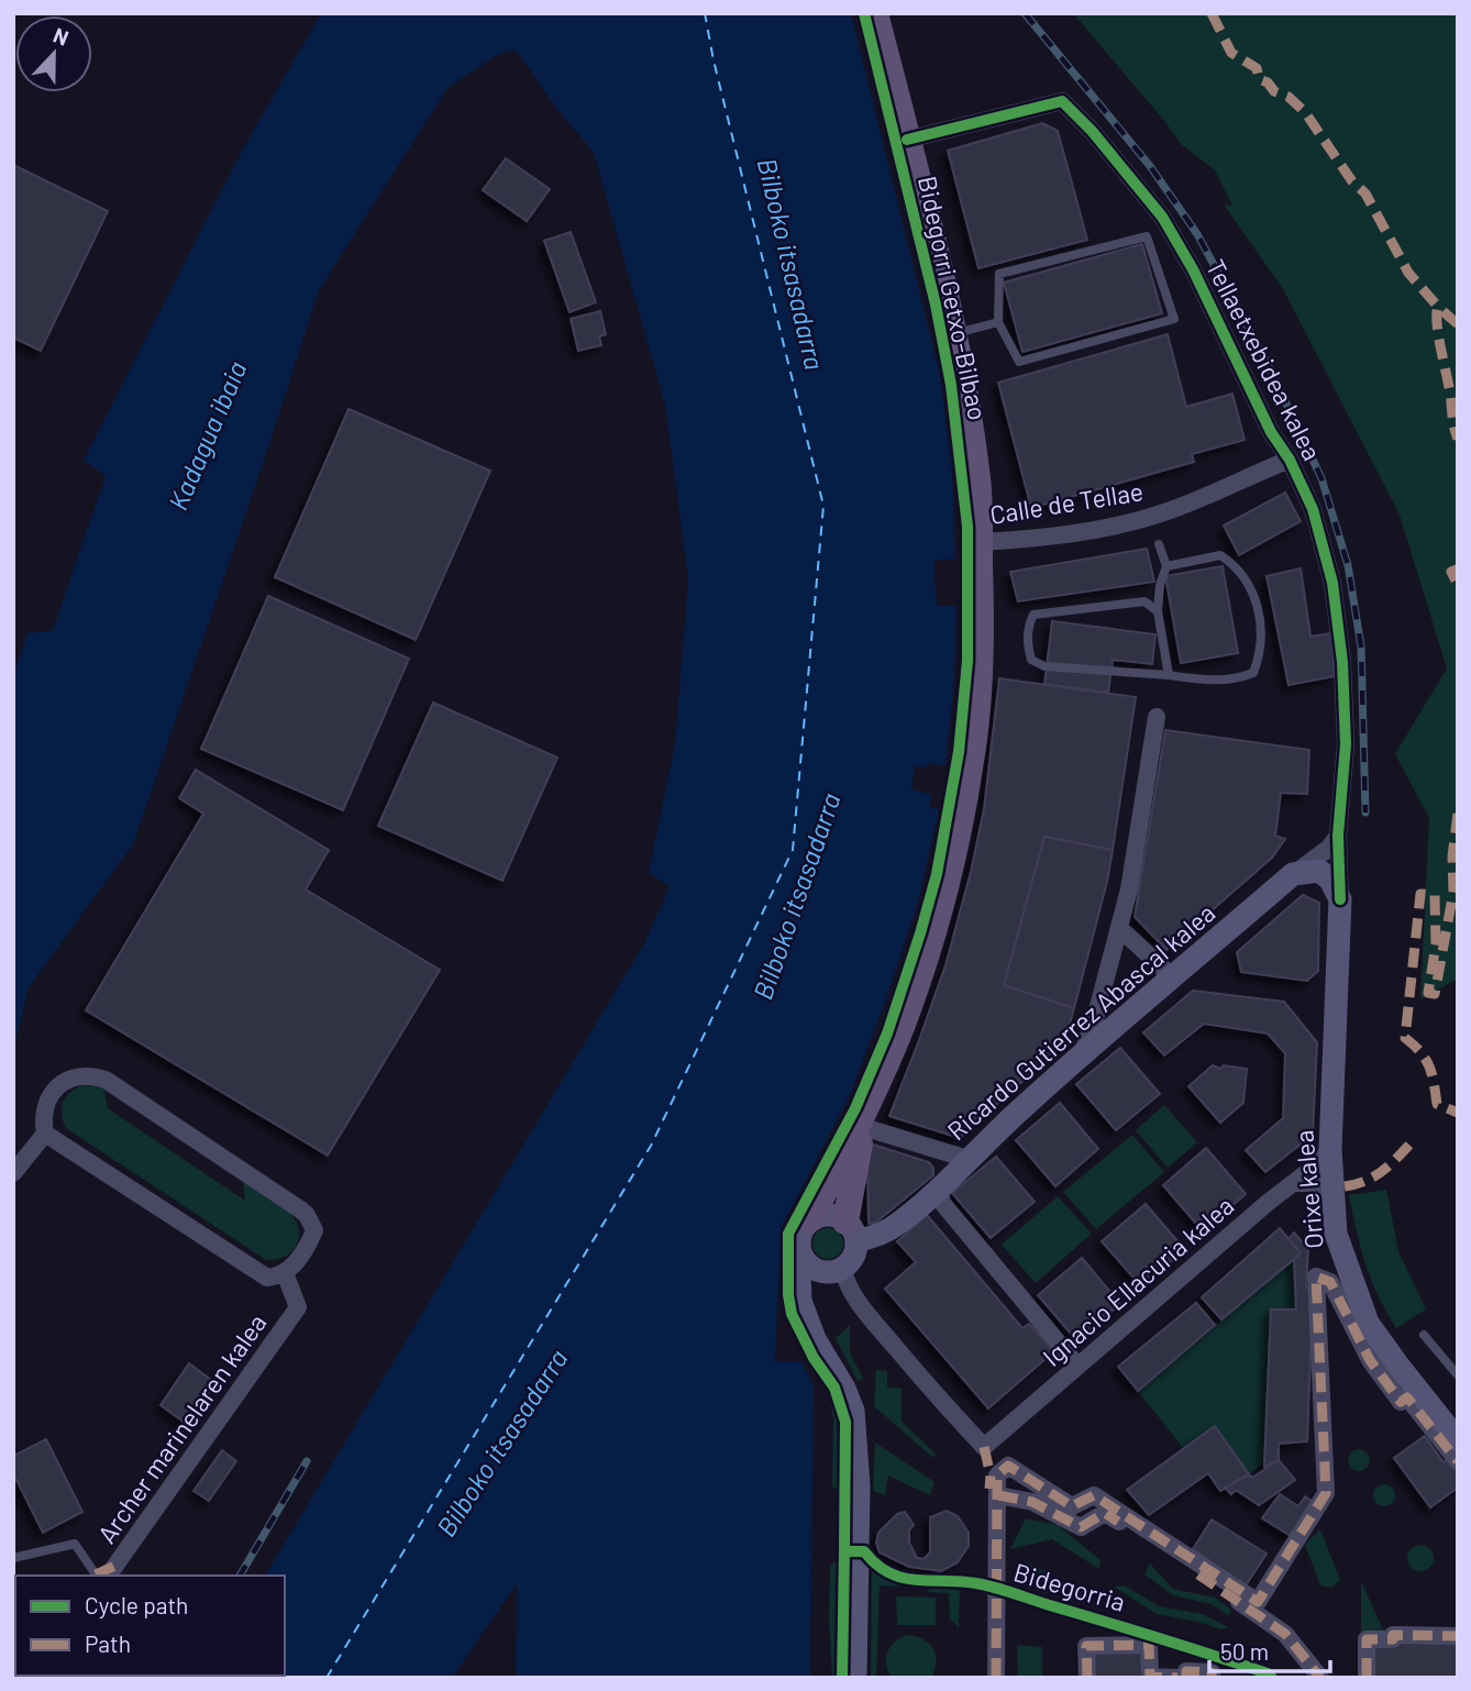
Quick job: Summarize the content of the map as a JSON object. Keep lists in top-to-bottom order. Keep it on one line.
{"streets":{"main road":["Ricardo Gutierrez Abascal kalea","Orixe kalea"],"street":["Tellaetxebidea kalea","Calle de Tellae","Ignacio Ellacuria kalea","Archer marinelaren kalea"],"cycle path":["Bidegorri Getxo-Bilbao"]},"crossings":[["Tellaetxebidea kalea","Calle de Tellae"],["Tellaetxebidea kalea","Ricardo Gutierrez Abascal kalea"],["Tellaetxebidea kalea","Orixe kalea"],["Ricardo Gutierrez Abascal kalea","Orixe kalea"],["Orixe kalea","Ignacio Ellacuria kalea"]],"water":["Bilboko itsasadarra","Kadagua ibaia"],"legend":["Cycle path","Path"],"scale_bar":"50 m","north":"top"}
